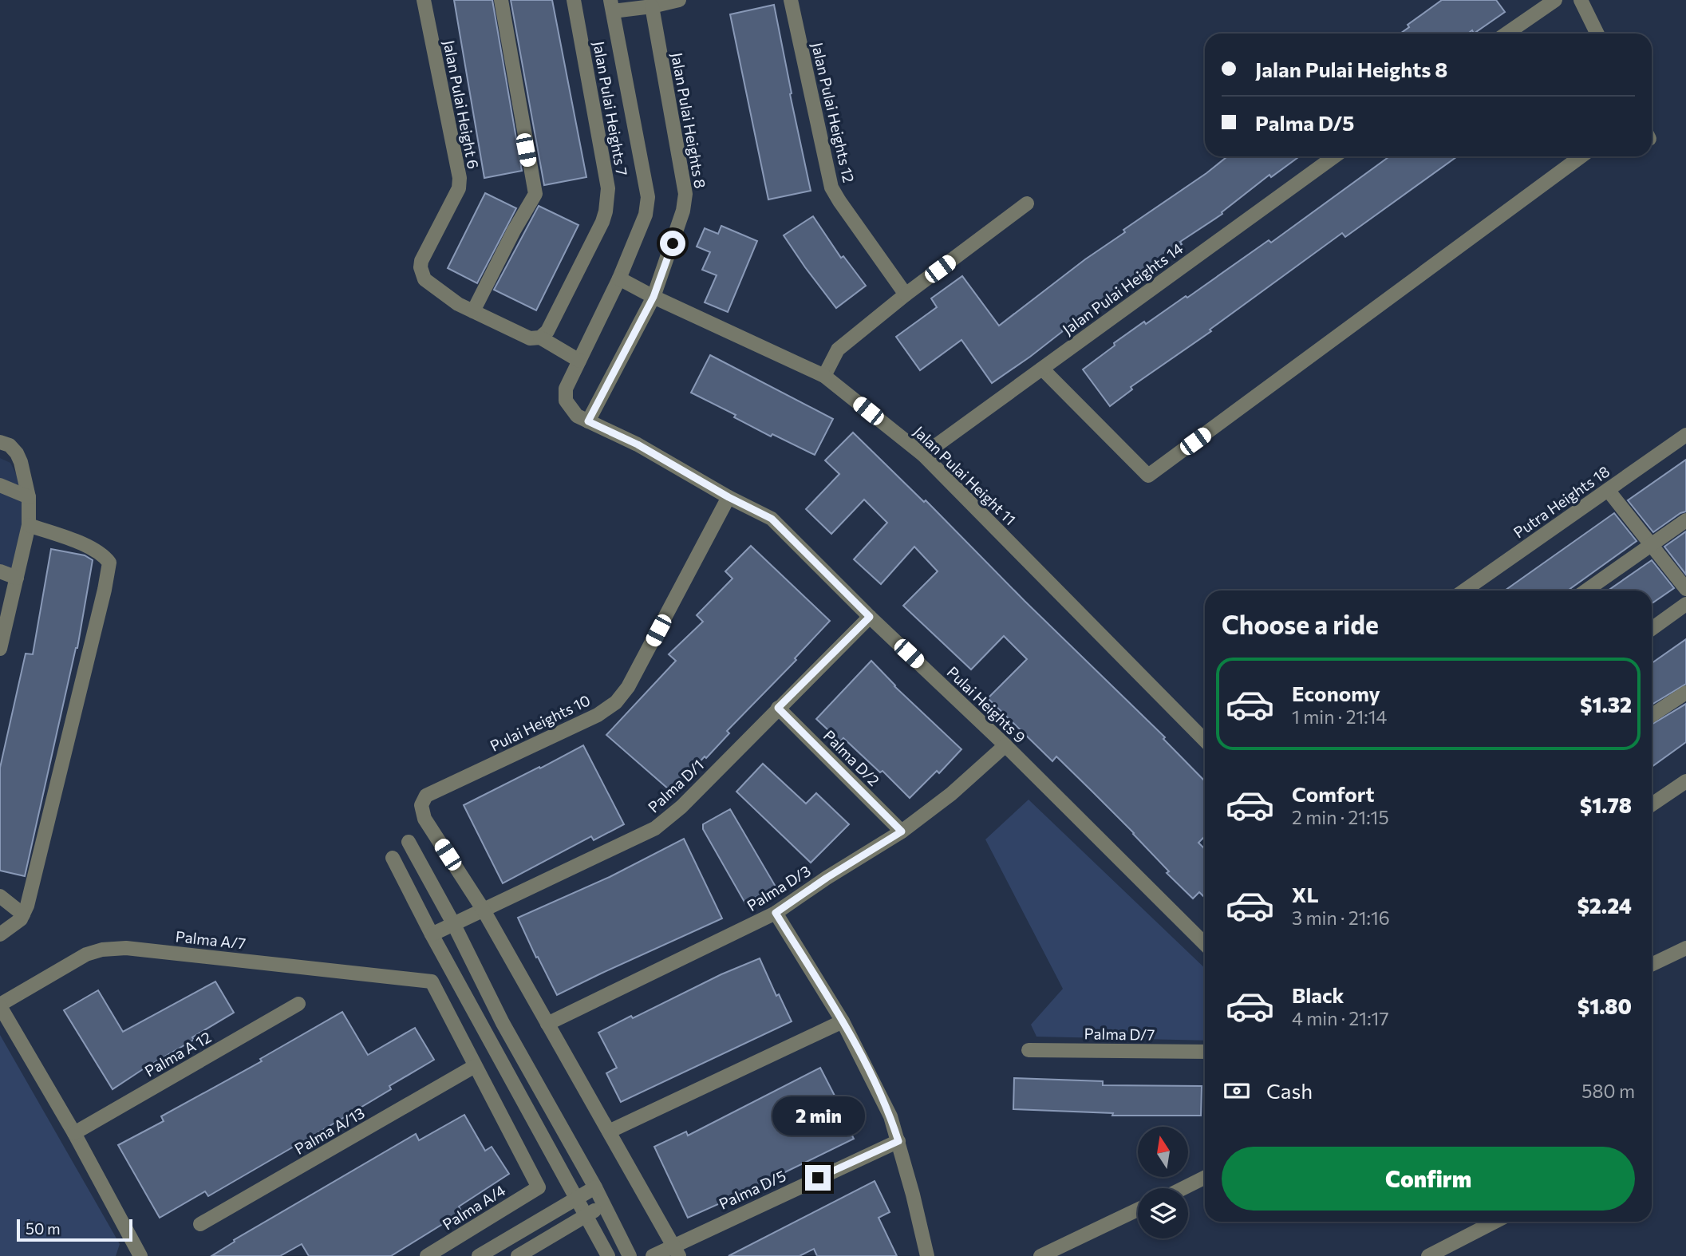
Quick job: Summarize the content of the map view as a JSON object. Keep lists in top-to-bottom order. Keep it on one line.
{"streets":{"street":["Jalan Pulai Height 6","Jalan Pulai Heights 7","Jalan Pulai Heights 12","Jalan Pulai Heights 8","Jalan Pulai Heights 14","Jalan Pulai Height 11","Putra Heights 18","Pulai Heights 9","Pulai Heights 10","Palma D/2","Palma D/1","Palma D/3","Palma A/7","Palma D/7","Palma A 12","Palma A/13","Palma D/5","Palma A/4"]},"crossings":[["Jalan Pulai Heights 8","Jalan Pulai Height 11"],["Jalan Pulai Heights 8","Pulai Heights 9"],["Jalan Pulai Heights 14","Jalan Pulai Height 11"],["Pulai Heights 9","Pulai Heights 10"],["Pulai Heights 9","Palma D/1"],["Pulai Heights 9","Palma D/3"],["Pulai Heights 10","Palma D/1"],["Palma D/2","Palma D/1"],["Palma D/2","Palma D/3"],["Palma A/7","Palma A/13"],["Palma A/7","Palma A/4"],["Palma A/13","Palma A/4"]],"scale_bar":"50 m","north":"top","page":{"banner":["Jalan Pulai Heights 8","Palma D/5"],"heading":"Choose a ride","list":[{"name":"Economy","note":"1 min · 21:14","value":"$1.32"},{"name":"Comfort","note":"2 min · 21:15","value":"$1.78"},{"name":"XL","note":"3 min · 21:16","value":"$2.24"},{"name":"Black","note":"4 min · 21:17","value":"$1.80"}],"pay":["Cash","580 m"],"bubble":"2 min","buttons":"Confirm","scale":"50 m"}}
